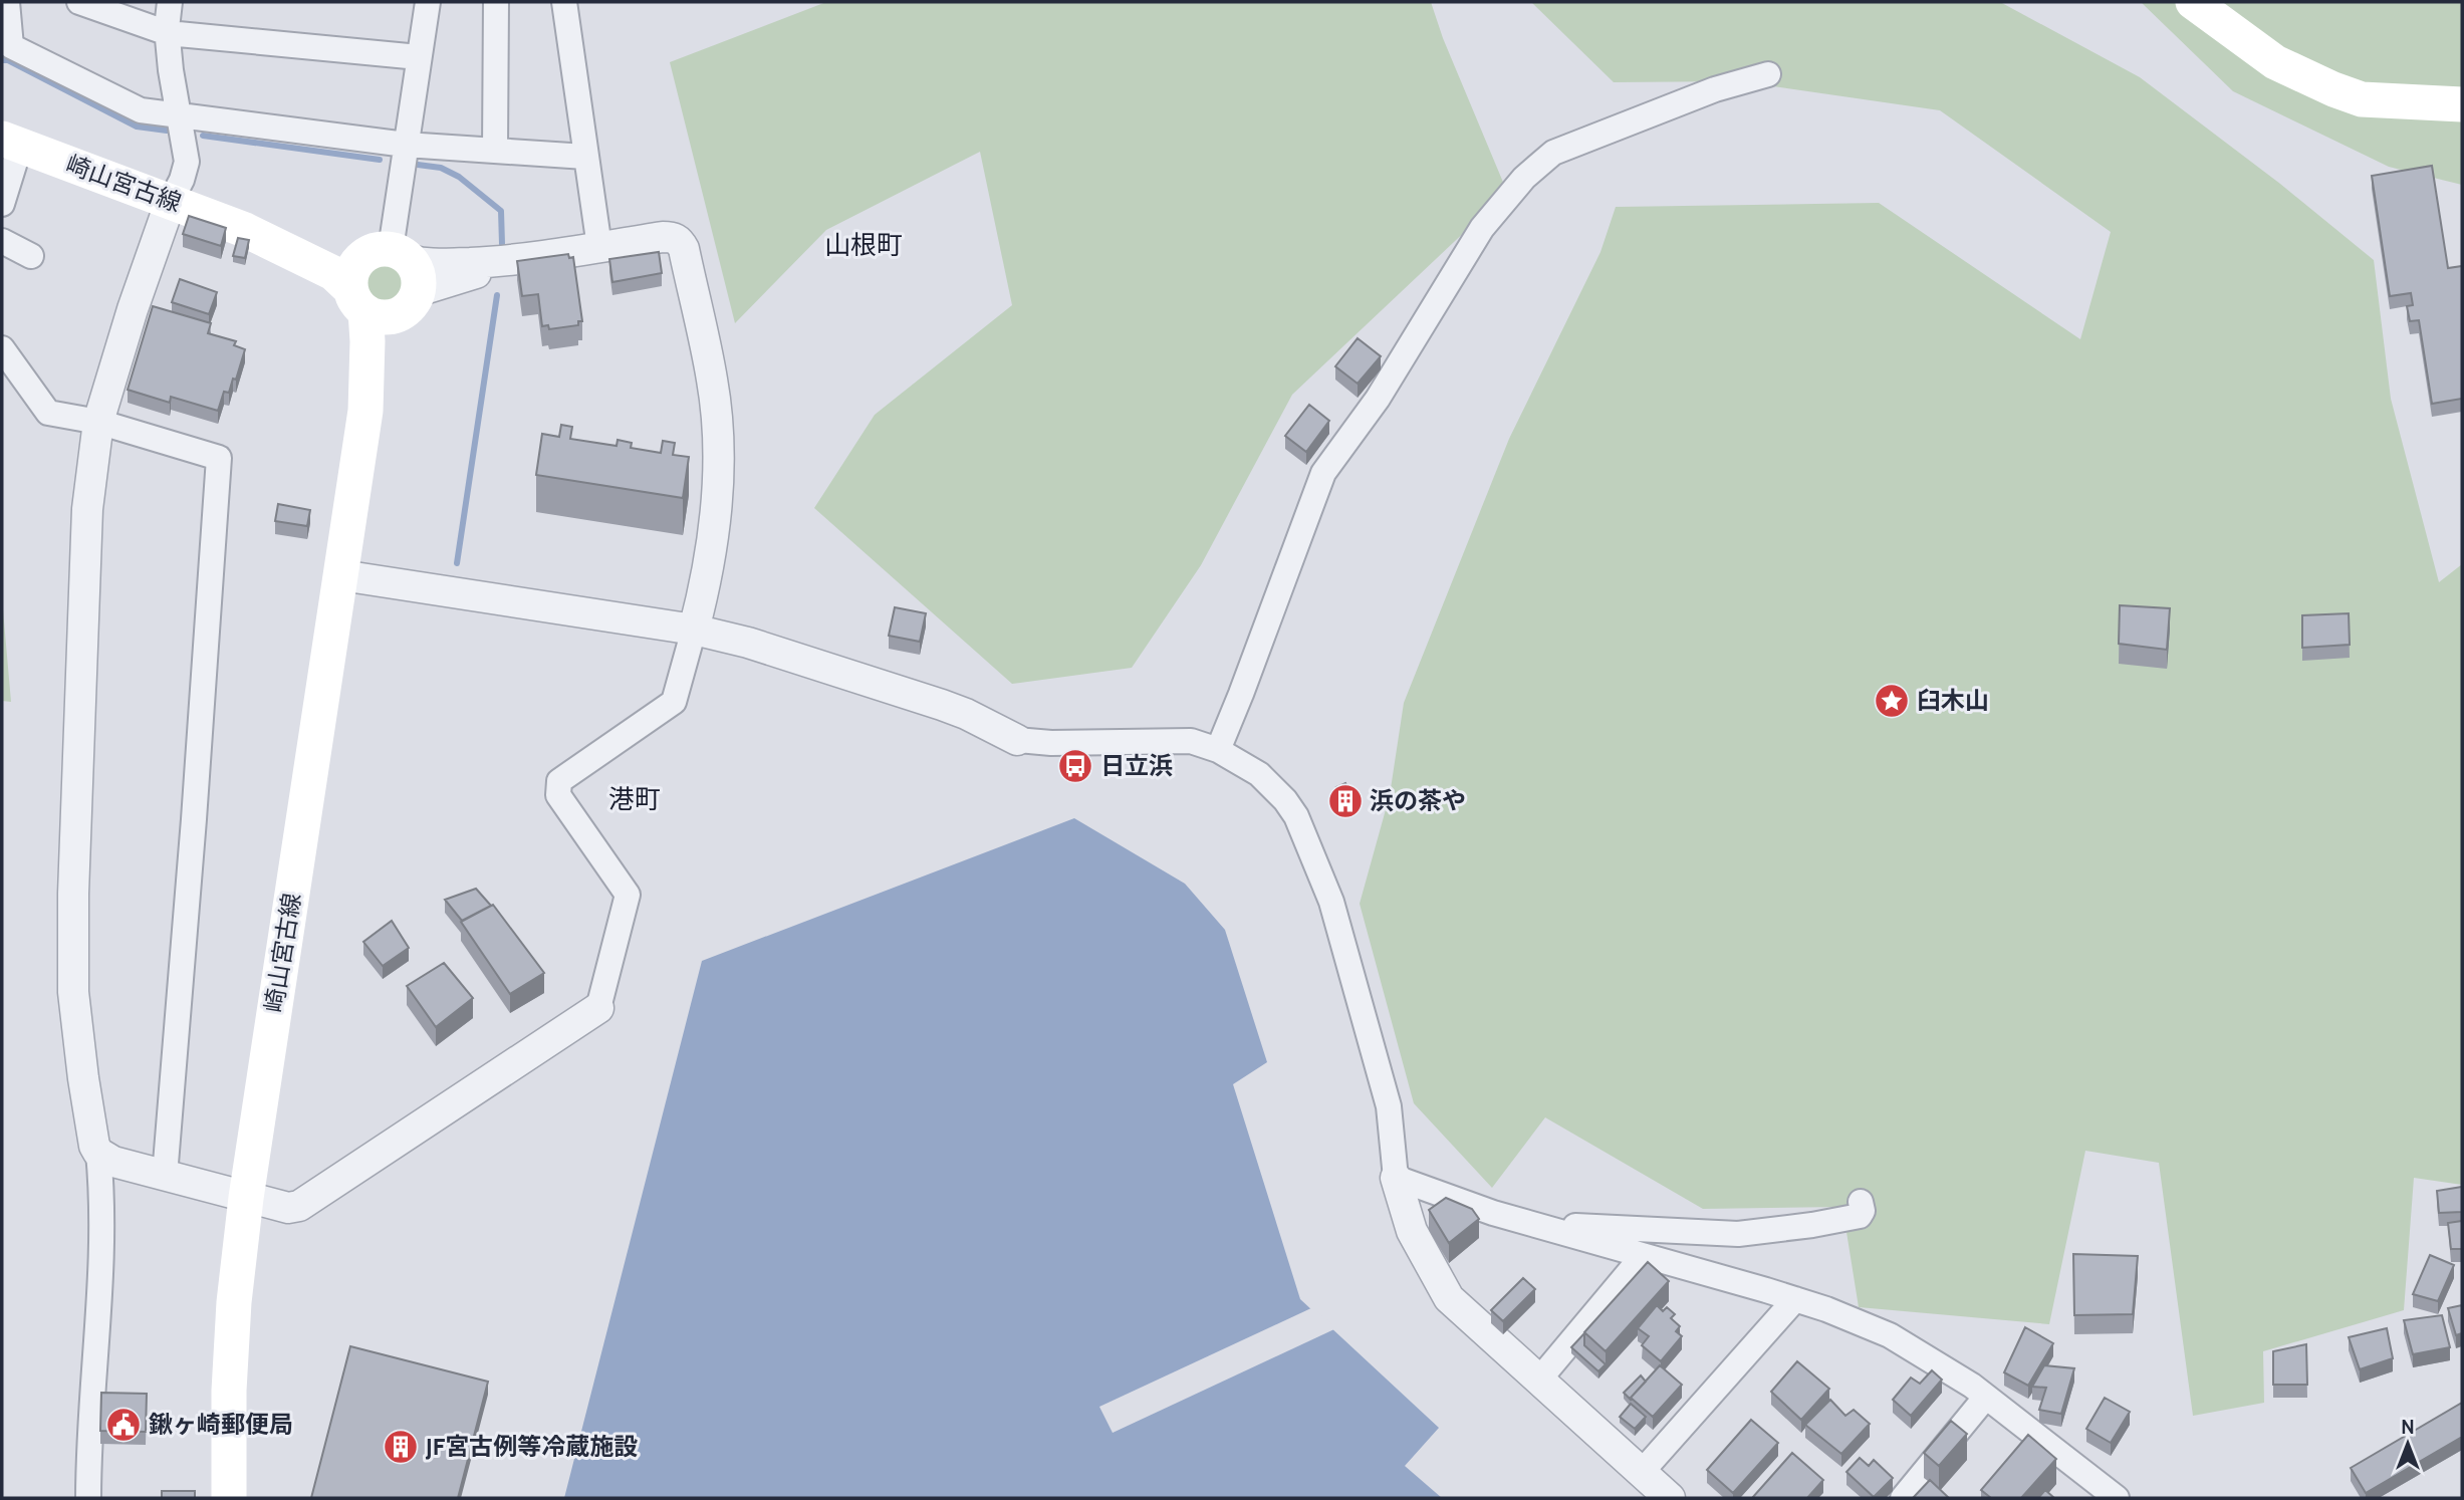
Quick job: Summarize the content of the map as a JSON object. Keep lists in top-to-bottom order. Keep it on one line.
{"streets":{"main road":["崎山宮古線"]},"districts":["山根町","港町"],"places":{"place":["臼木山"],"bus stop":["日立浜"],"building":["浜の茶や","JF宮古例等冷蔵施設"],"public building":["鍬ヶ崎郵便局"]},"north":"top"}
